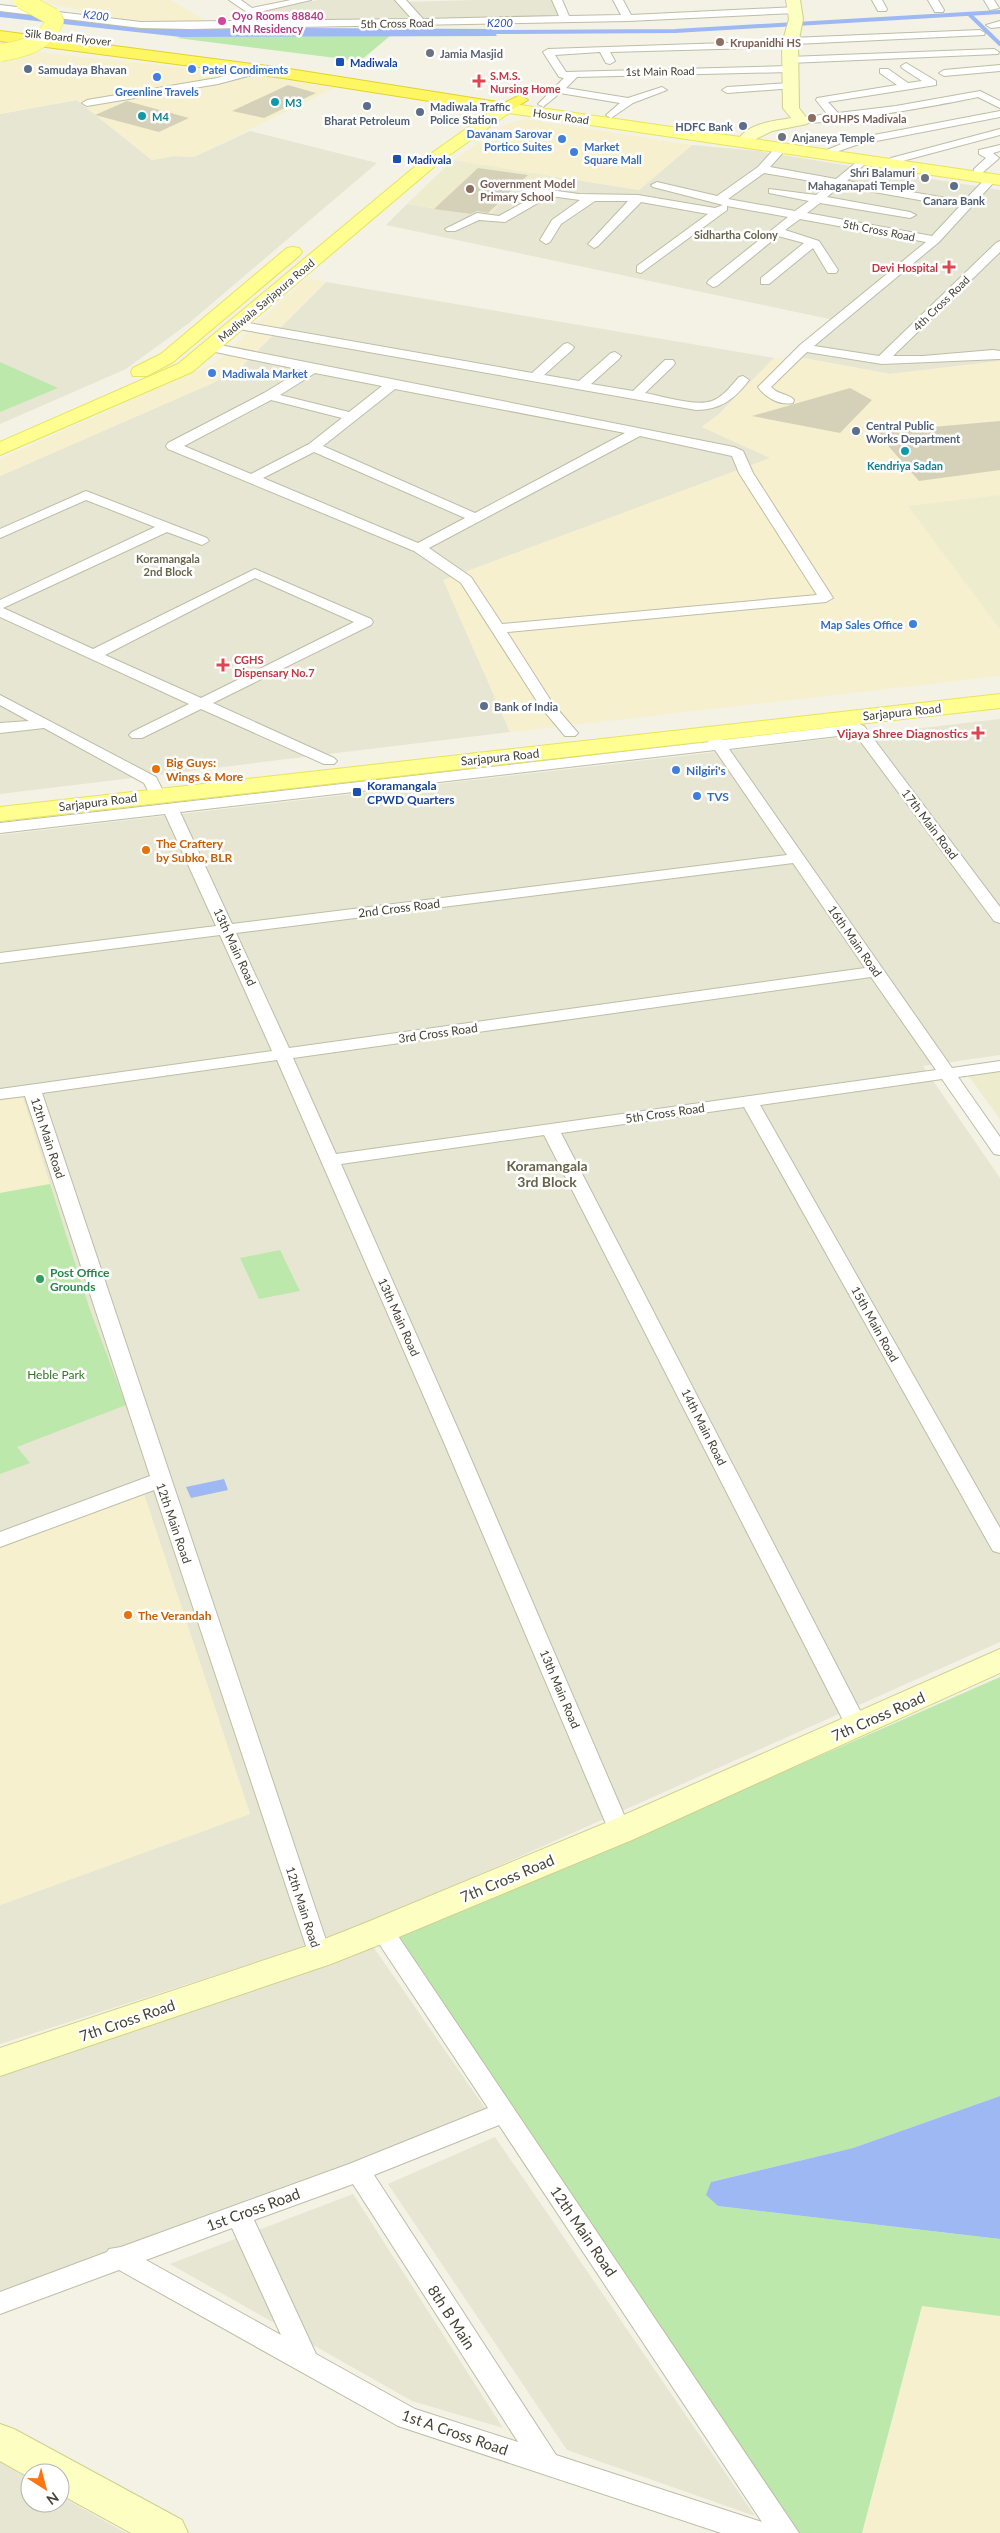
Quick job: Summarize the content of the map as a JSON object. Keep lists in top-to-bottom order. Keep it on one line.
{"streets":{"highway":["Silk Board Flyover","Hosur Road"],"main road":["Madiwala Sarjapura Road","Sarjapura Road"],"street":["5th Cross Road","1st Main Road","4th Cross Road","17th Main Road","2nd Cross Road","16th Main Road","13th Main Road","3rd Cross Road","12th Main Road","15th Main Road","14th Main Road","7th Cross Road","1st Cross Road","8th B Main","1st A Cross Road"]},"crossings":[["5th Cross Road","1st Main Road"],["5th Cross Road","16th Main Road"],["5th Cross Road","13th Main Road"],["5th Cross Road","15th Main Road"],["5th Cross Road","14th Main Road"],["Silk Board Flyover","Hosur Road"],["Hosur Road","Madiwala Sarjapura Road"],["Sarjapura Road","17th Main Road"],["Sarjapura Road","16th Main Road"],["Sarjapura Road","13th Main Road"],["2nd Cross Road","16th Main Road"],["2nd Cross Road","13th Main Road"],["16th Main Road","3rd Cross Road"],["13th Main Road","3rd Cross Road"],["13th Main Road","7th Cross Road"],["3rd Cross Road","12th Main Road"],["12th Main Road","7th Cross Road"],["12th Main Road","1st Cross Road"],["14th Main Road","7th Cross Road"],["1st Cross Road","8th B Main"],["1st Cross Road","1st A Cross Road"],["8th B Main","1st A Cross Road"]],"districts":["Sidhartha Colony","Koramangala 2nd Block","Koramangala 3rd Block"],"water":["K200"],"parks":["Heble Park"],"places":{"other":["Oyo Rooms 88840 MN Residency","Krupanidhi HS","Jamia Masjid","Samudaya Bhavan","Patel Condiments","Greenline Travels","M3","Bharat Petroleum","Madiwala Traffic Police Station","M4","GUHPS Madivala","HDFC Bank","Anjaneya Temple","Davanam Sarovar Portico Suites","Market Square Mall","Shri Balamuri Mahaganapati Temple","Canara Bank","Government Model Primary School","Madiwala Market","Central Public Works Department","Kendriya Sadan","Map Sales Office","Bank of India","Big Guys: Wings & More","Nilgiri's","TVS","The Craftery by Subko, BLR","Post Office Grounds","The Verandah"],"transit":["Madiwala","Madivala","Koramangala CPWD Quarters"],"health":["S.M.S. Nursing Home","Devi Hospital","CGHS Dispensary No.7","Vijaya Shree Diagnostics"]},"north":"bottom right"}
